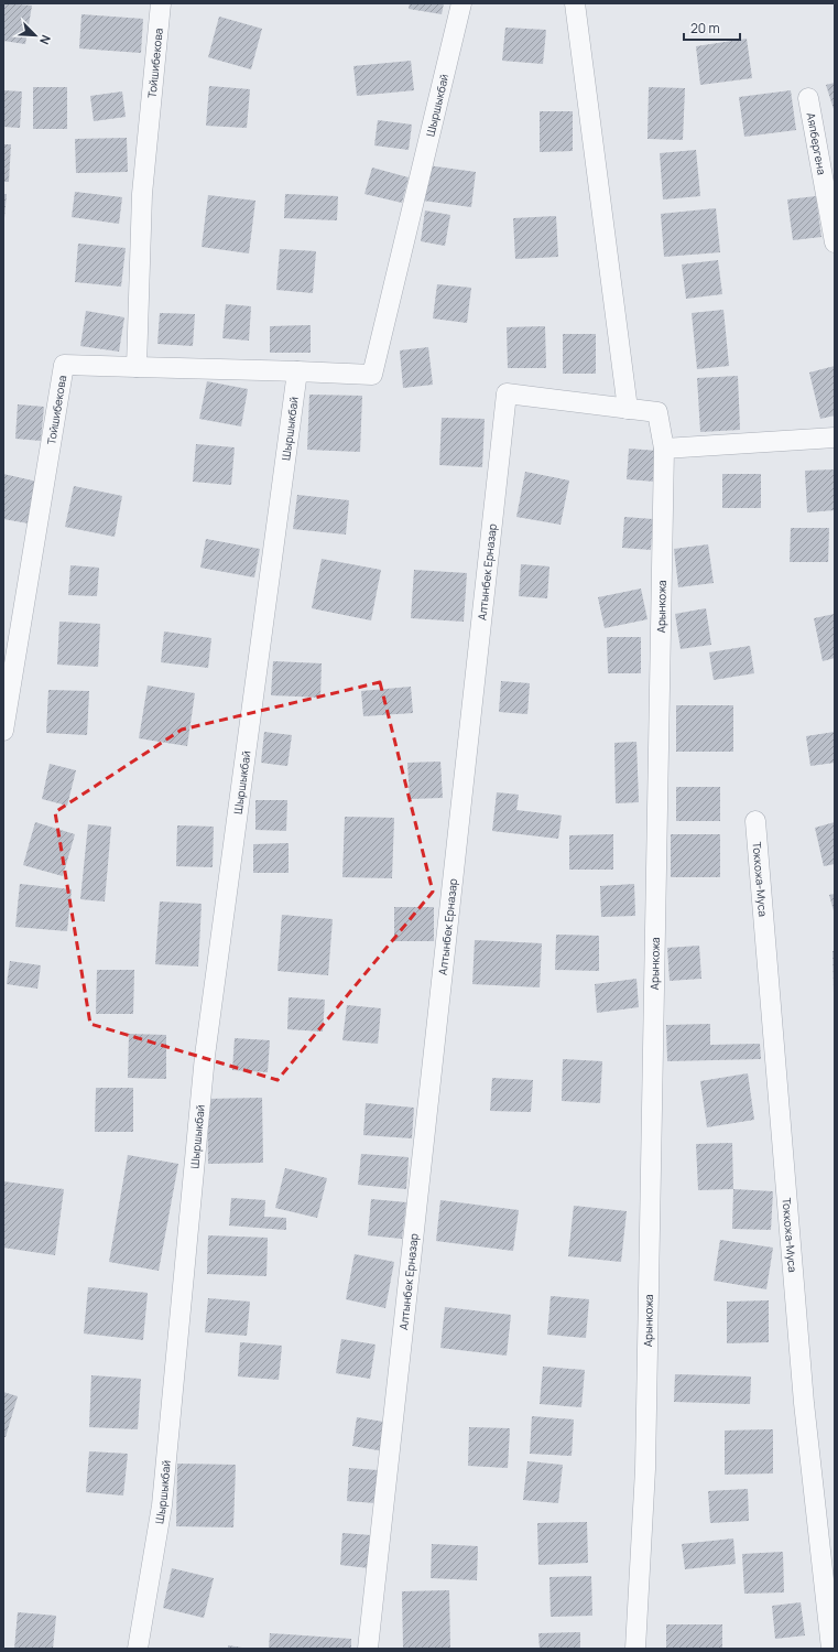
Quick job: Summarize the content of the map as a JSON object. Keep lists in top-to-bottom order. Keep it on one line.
{"streets":{"street":["Тойшибекова","Шыршыкбай","Аяпбергена","Алтынбек Ерназар","Арынкожа","Токкожа-Муса"]},"crossings":[["Алтынбек Ерназар","Арынкожа"]],"scale_bar":"20 m","north":"bottom right"}
